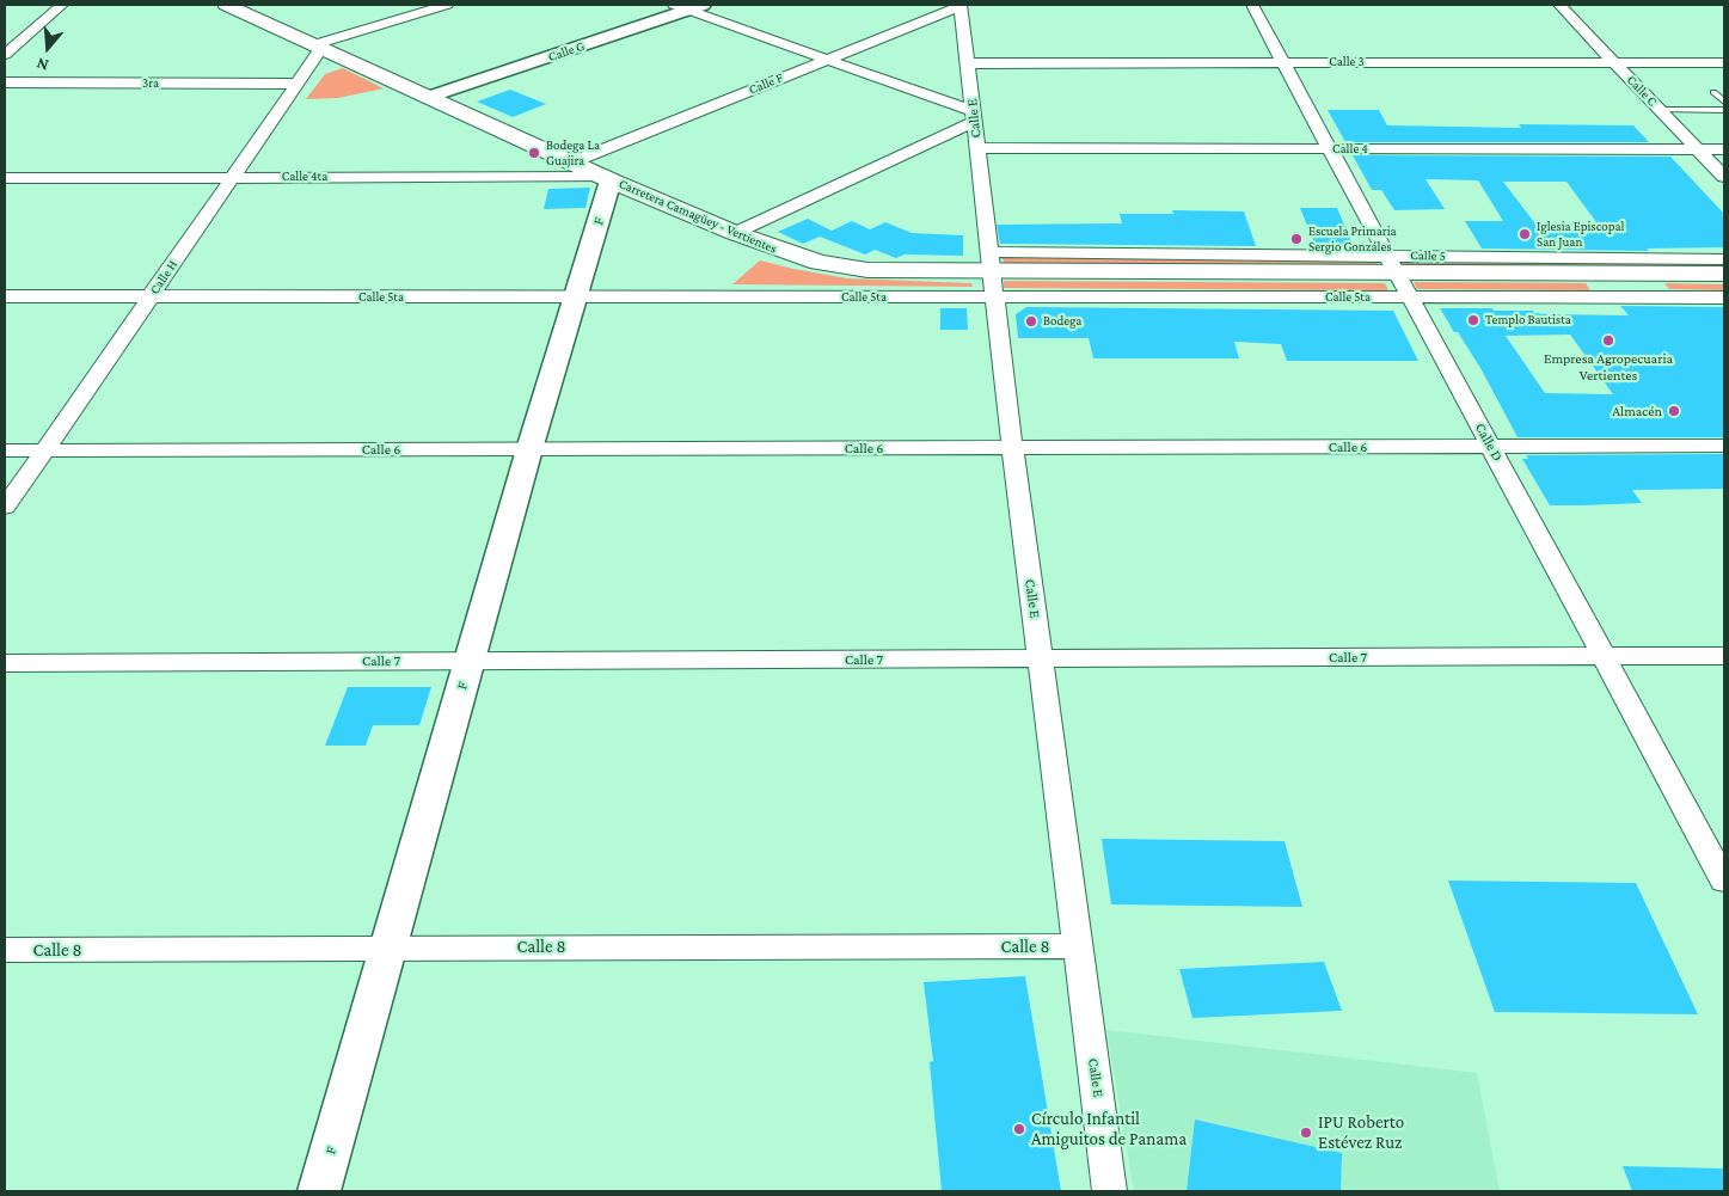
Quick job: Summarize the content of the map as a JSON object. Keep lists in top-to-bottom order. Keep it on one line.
{"streets":{"main road":["Carretera Camagüey - Vertientes","Calle 5"],"street":["Calle G","Calle 3","3ra","Calle F","Calle C","Calle E","Calle 4","Calle 4ta","F","Calle H","Calle 5ta","Calle D","Calle 6","Calle 7","Calle 8"]},"crossings":[["Calle G","Carretera Camagüey - Vertientes"],["Calle 3","Calle C"],["Calle 3","Calle E"],["Calle 3","Calle D"],["3ra","Calle H"],["Calle F","Calle E"],["Calle F","Carretera Camagüey - Vertientes"],["Calle C","Calle 4"],["Calle E","Calle 4"],["Calle E","Carretera Camagüey - Vertientes"],["Calle E","Calle 5"],["Calle E","Calle 5ta"],["Calle E","Calle 6"],["Calle E","Calle 7"],["Calle E","Calle 8"],["Calle 4","Calle D"],["Calle 4ta","Carretera Camagüey - Vertientes"],["Calle 4ta","F"],["Calle 4ta","Calle H"],["Carretera Camagüey - Vertientes","F"],["Carretera Camagüey - Vertientes","Calle 5"],["Carretera Camagüey - Vertientes","Calle H"],["Carretera Camagüey - Vertientes","Calle 5ta"],["F","Calle 5ta"],["F","Calle 6"],["F","Calle 7"],["F","Calle 8"],["Calle 5","Calle 5ta"],["Calle 5","Calle D"],["Calle H","Calle 5ta"],["Calle H","Calle 6"],["Calle 5ta","Calle D"],["Calle D","Calle 6"],["Calle D","Calle 7"]],"places":["Bodega La Guajira","Iglesia Episcopal San Juan","Escuela Primaria Sergio Gonzáles","Templo Bautista","Bodega","Empresa Agropecuaria Vertientes","Almacén","Círculo Infantil Amiguitos de Panama","IPU Roberto Estévez Ruz"],"north":"bottom"}
